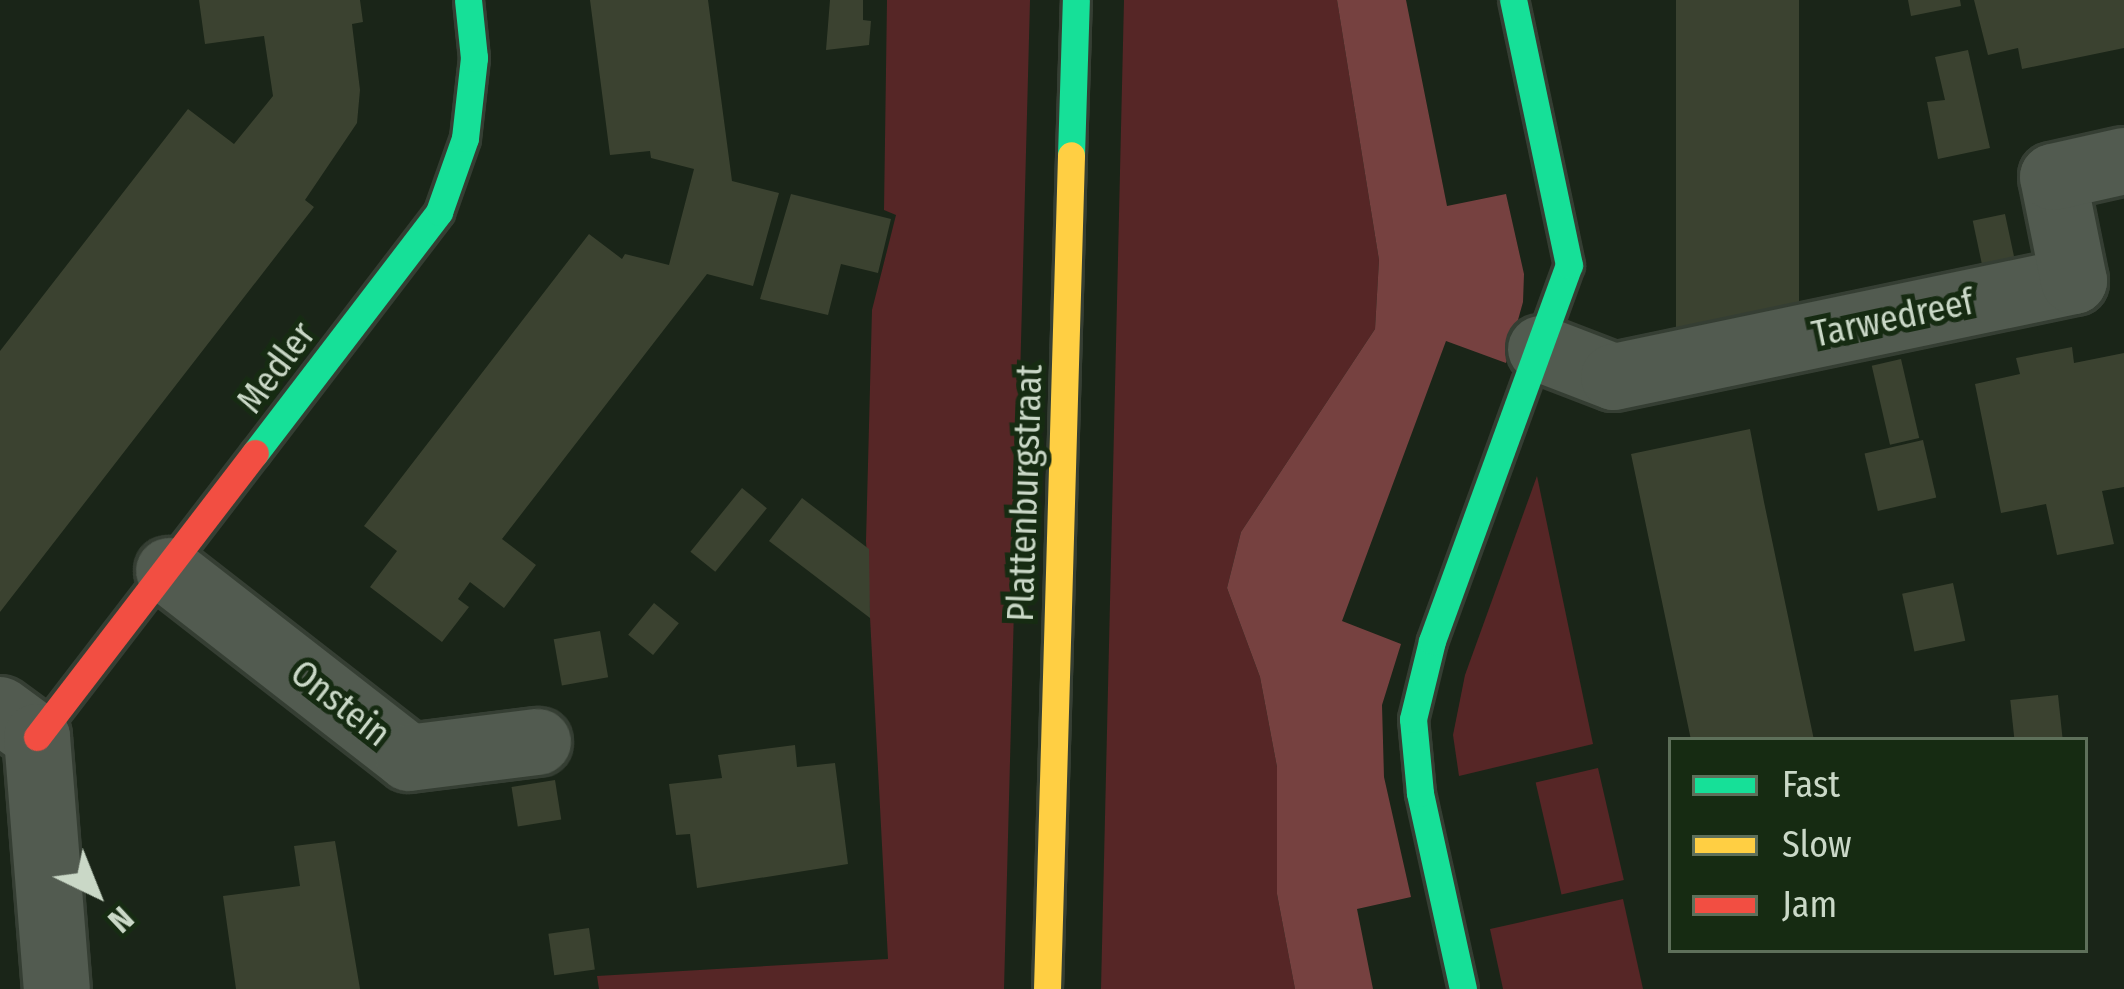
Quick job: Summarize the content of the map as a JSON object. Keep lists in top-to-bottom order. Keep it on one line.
{"streets":{"street":["Tarwedreef","Medler","Plattenburgstraat","Onstein"]},"crossings":[["Medler","Onstein"]],"legend":["Fast","Slow","Jam"],"north":"bottom right"}
